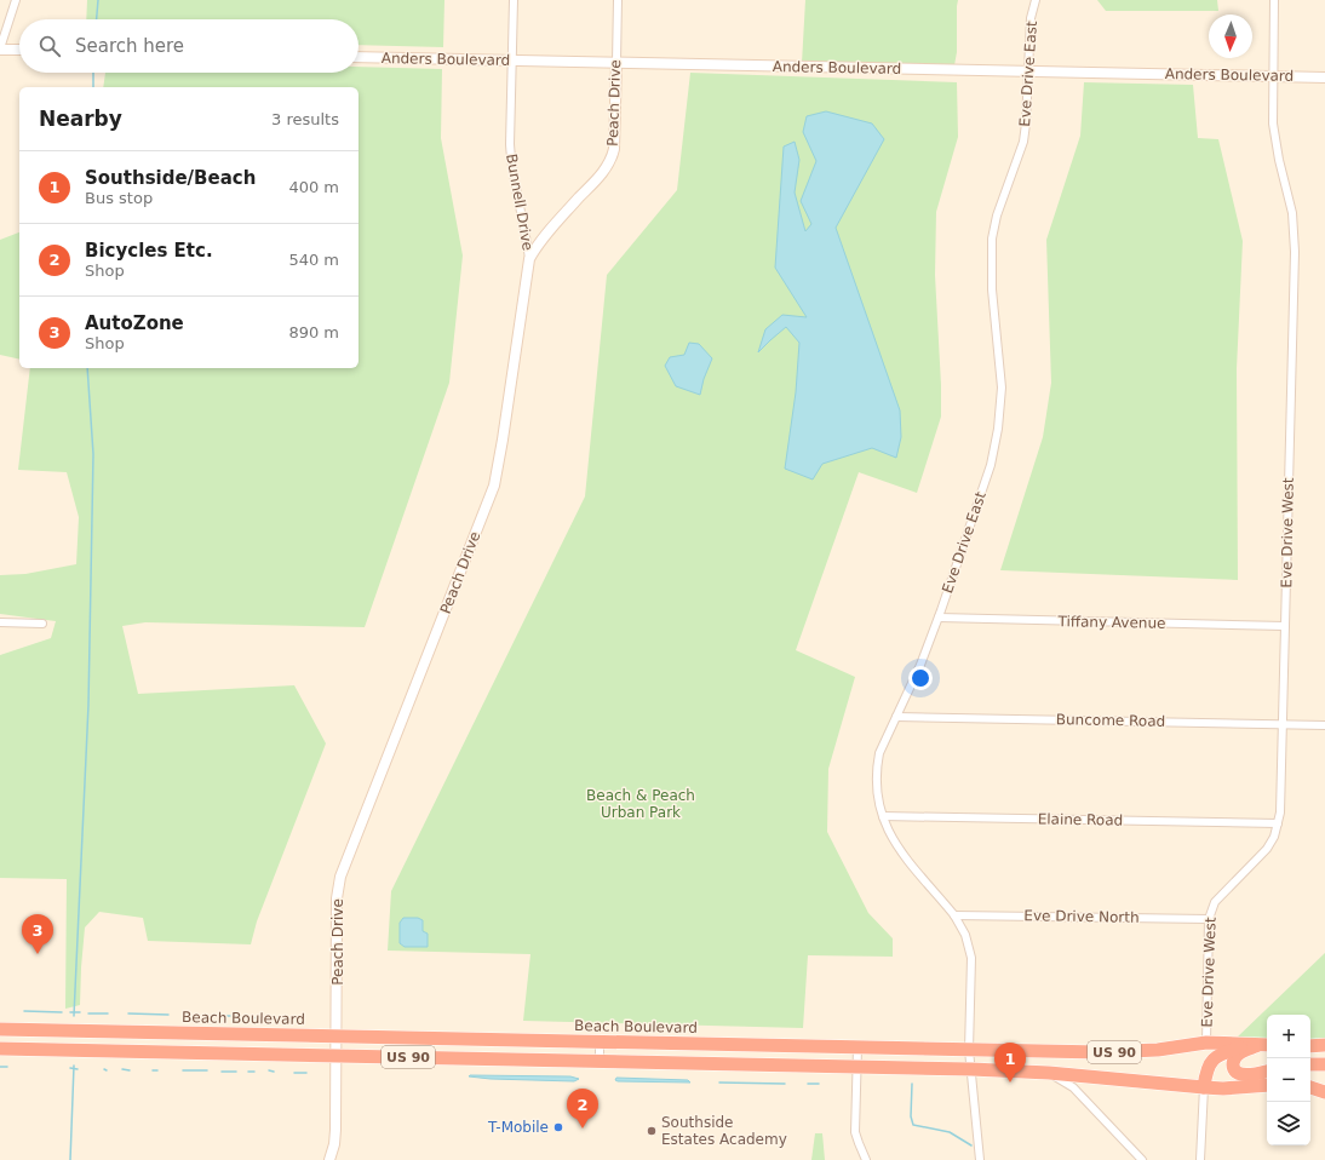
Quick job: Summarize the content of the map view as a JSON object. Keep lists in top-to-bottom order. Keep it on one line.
{"streets":{"highway":["Beach Boulevard","US 90"],"street":["Anders Boulevard","Eve Drive East","Peach Drive","Bunnell Drive","Eve Drive West","Tiffany Avenue","Buncome Road","Elaine Road","Eve Drive North"]},"crossings":[["Anders Boulevard","Eve Drive East"],["Anders Boulevard","Peach Drive"],["Anders Boulevard","Bunnell Drive"],["Anders Boulevard","Eve Drive West"],["Eve Drive East","Tiffany Avenue"],["Eve Drive East","Buncome Road"],["Eve Drive East","Elaine Road"],["Eve Drive East","Eve Drive North"],["Eve Drive East","Beach Boulevard"],["Eve Drive East","US 90"],["Peach Drive","Bunnell Drive"],["Peach Drive","Beach Boulevard"],["Peach Drive","US 90"],["Eve Drive West","Tiffany Avenue"],["Eve Drive West","Buncome Road"],["Eve Drive West","Elaine Road"],["Eve Drive West","Eve Drive North"],["Eve Drive West","Beach Boulevard"]],"parks":["Beach & Peach Urban Park"],"places":["T-Mobile","Southside Estates Academy"],"north":"bottom","page":{"search":"Search here","heading":["Nearby","3 results"],"list":[{"mark":"1","name":"Southside/Beach","note":"Bus stop","value":"400 m"},{"mark":"2","name":"Bicycles Etc.","note":"Shop","value":"540 m"},{"mark":"3","name":"AutoZone","note":"Shop","value":"890 m"}],"pins":["3","1","2"],"map_buttons":["+","−"]}}
